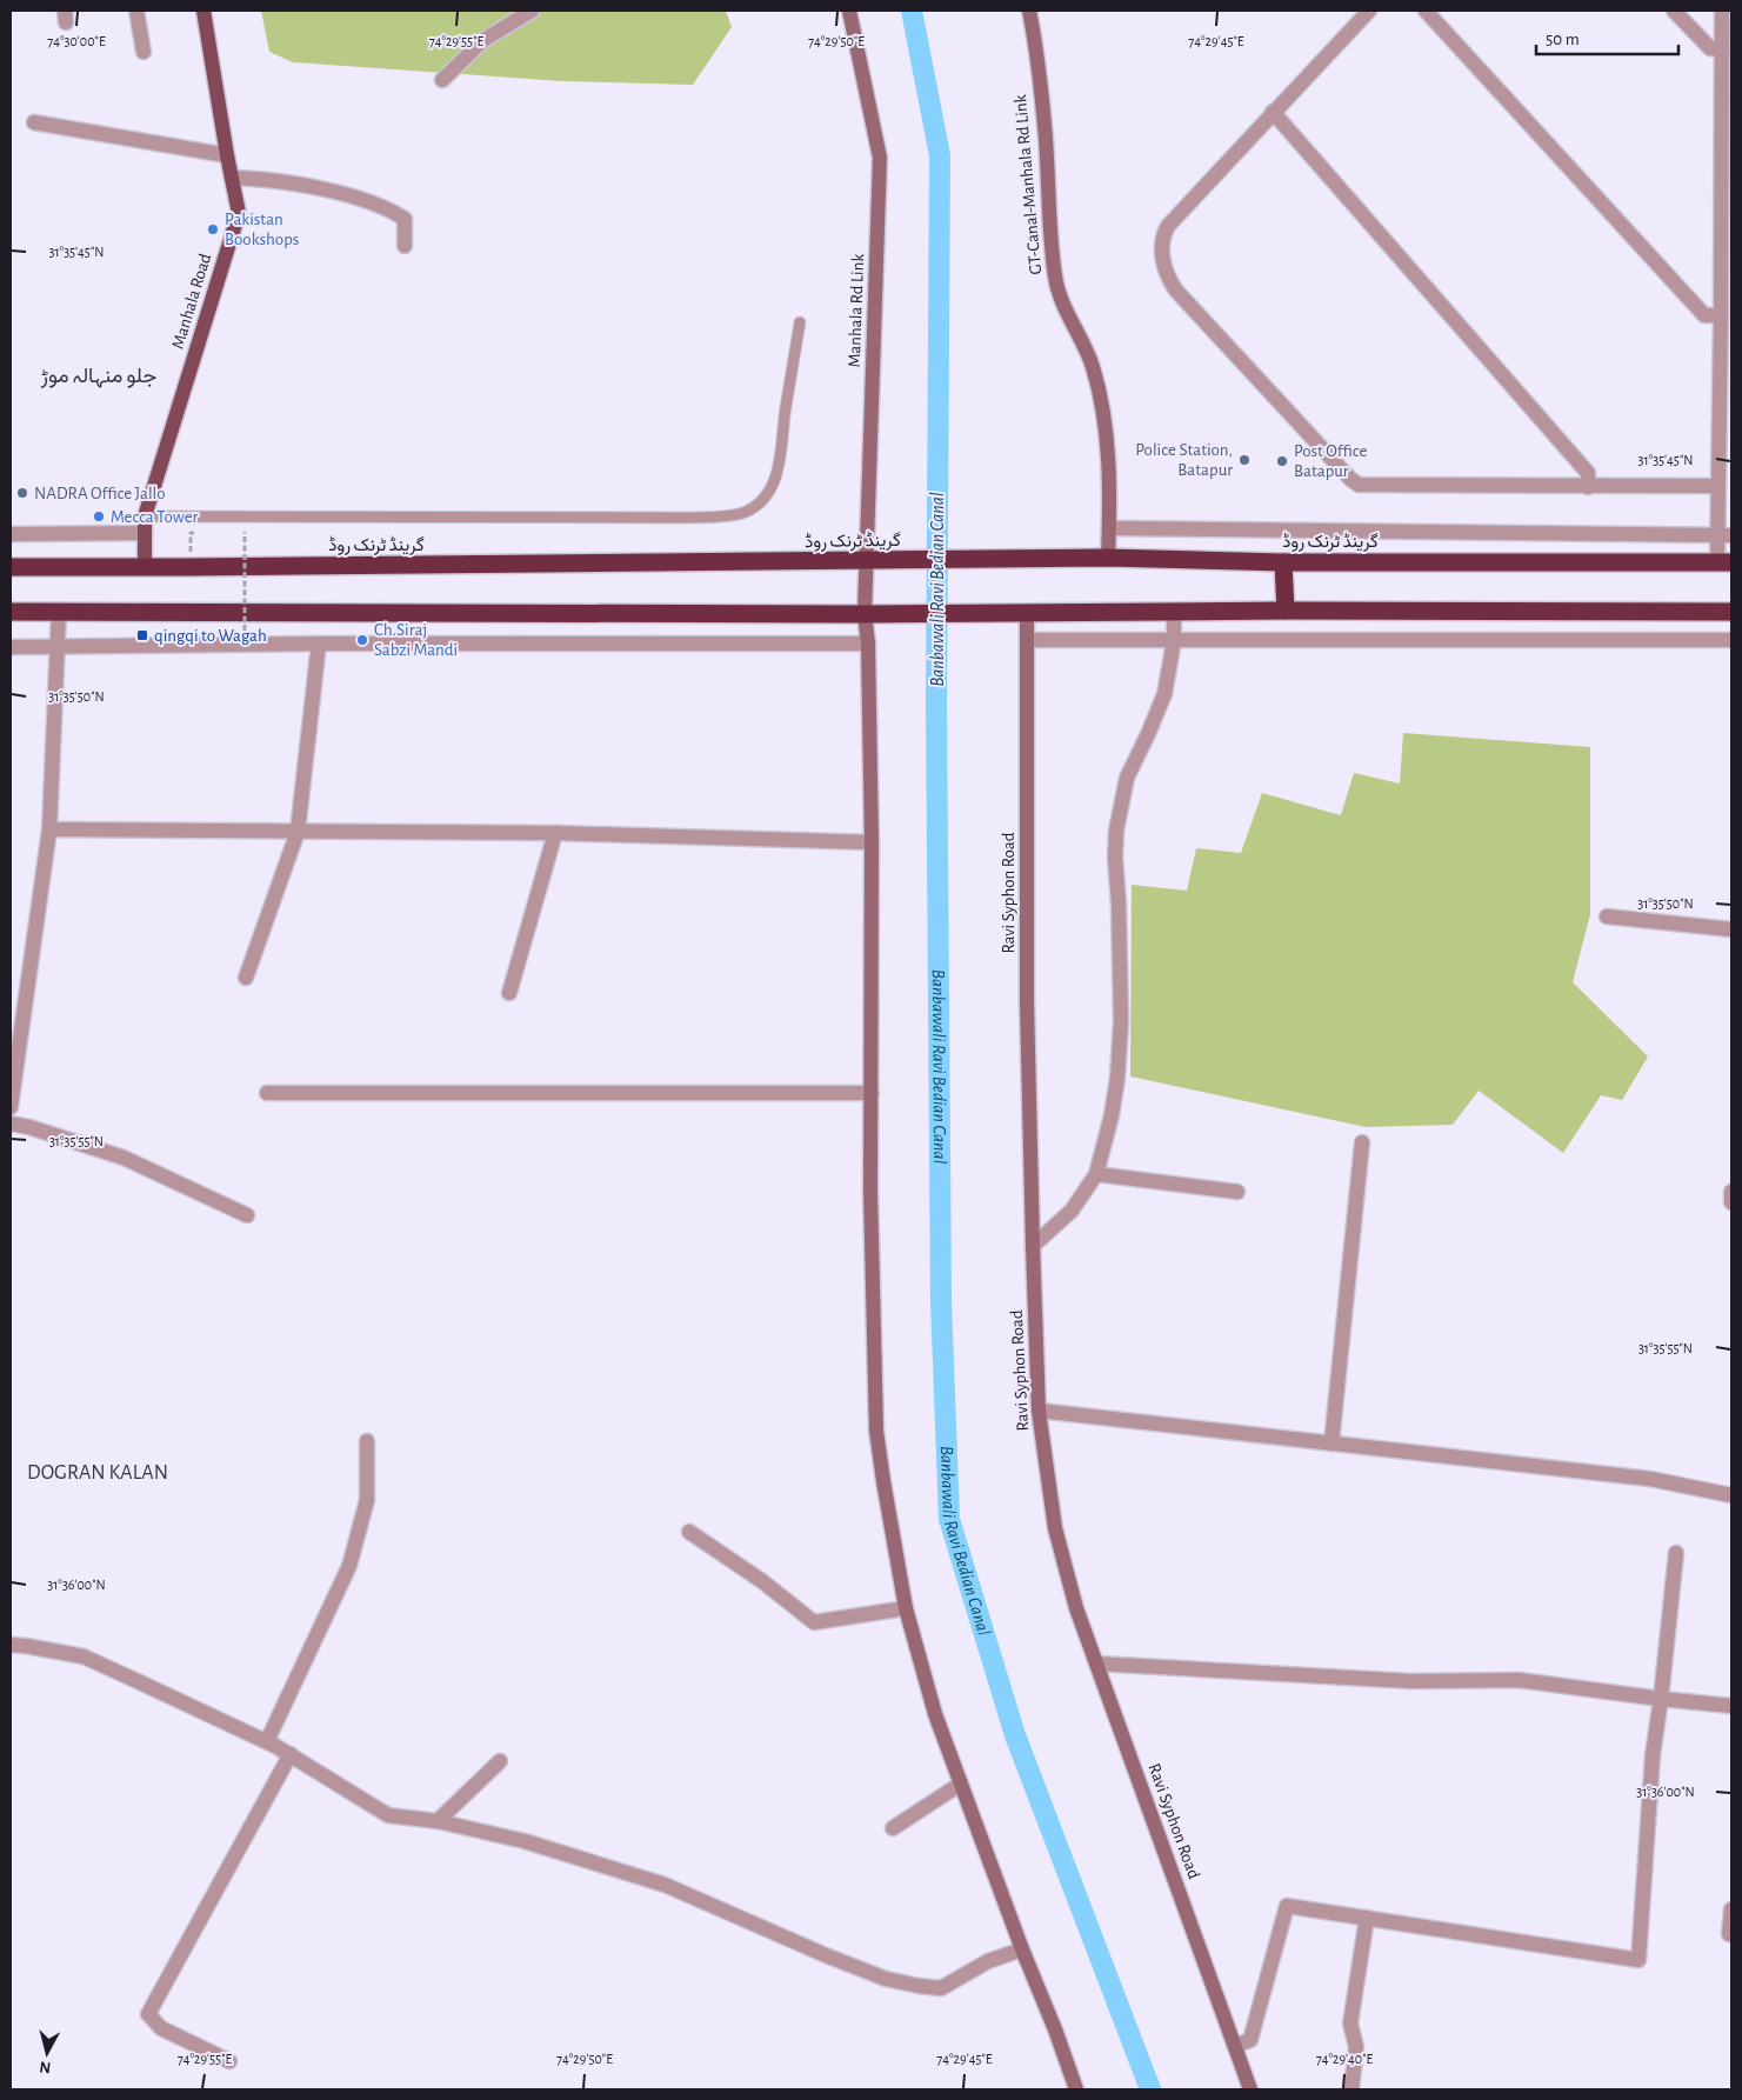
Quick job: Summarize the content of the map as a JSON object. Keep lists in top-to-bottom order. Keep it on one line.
{"streets":{"highway":["گرینڈ ٹرنک روڈ"],"main road":["Manhala Road"],"street":["GT-Canal-Manhala Rd Link","Manhala Rd Link","Ravi Syphon Road"]},"crossings":[["GT-Canal-Manhala Rd Link","گرینڈ ٹرنک روڈ"],["Manhala Road","گرینڈ ٹرنک روڈ"],["Manhala Rd Link","گرینڈ ٹرنک روڈ"]],"districts":["جلو منہالہ موڑ","DOGRAN KALAN"],"water":["Banbawali Ravi Bedian Canal"],"places":{"other":["Pakistan Bookshops","Police Station, Batapur","Post Office Batapur","NADRA Office Jallo","Mecca Tower","Ch.Siraj Sabzi Mandi"],"transit":["qingqi to Wagah"]},"scale_bar":"50 m","north":"bottom","coordinates":["74°30'00\"E","74°29'55\"E","74°29'50\"E","74°29'45\"E","31°35'45\"N","31°35'50\"N","31°35'55\"N","31°36'00\"N","74°29'40\"E"]}
